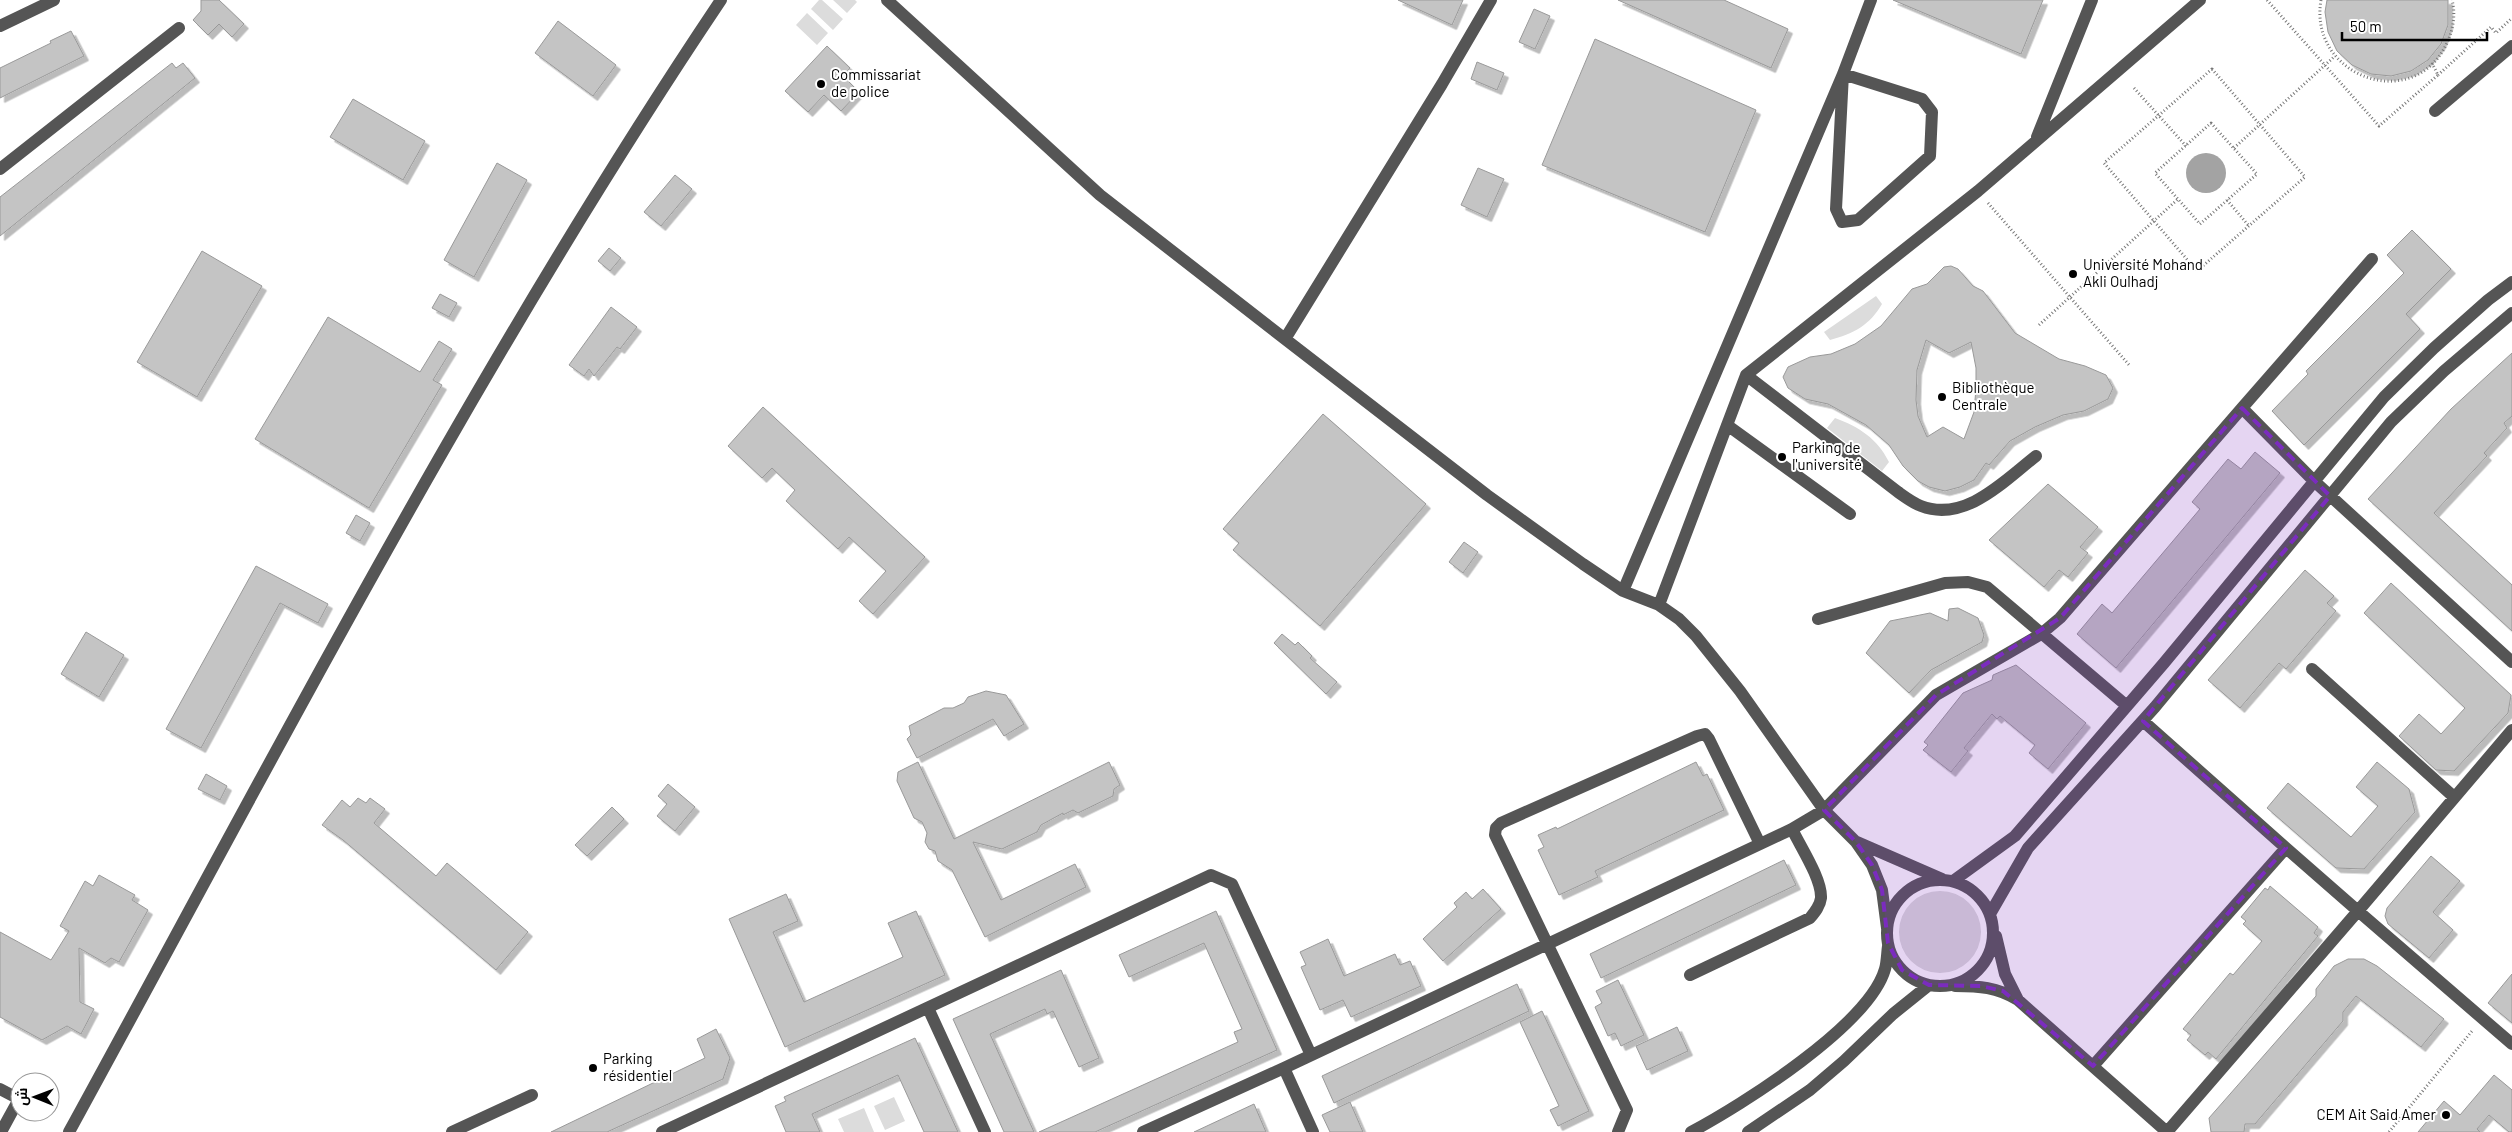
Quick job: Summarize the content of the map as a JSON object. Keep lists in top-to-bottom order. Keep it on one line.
{"places":["Commissariat de police","Université Mohand Akli Oulhadj","Bibliothèque Centrale","Parking de l'université","Parking résidentiel","CEM Ait Said Amer"],"scale_bar":"50 m","north":"left"}
